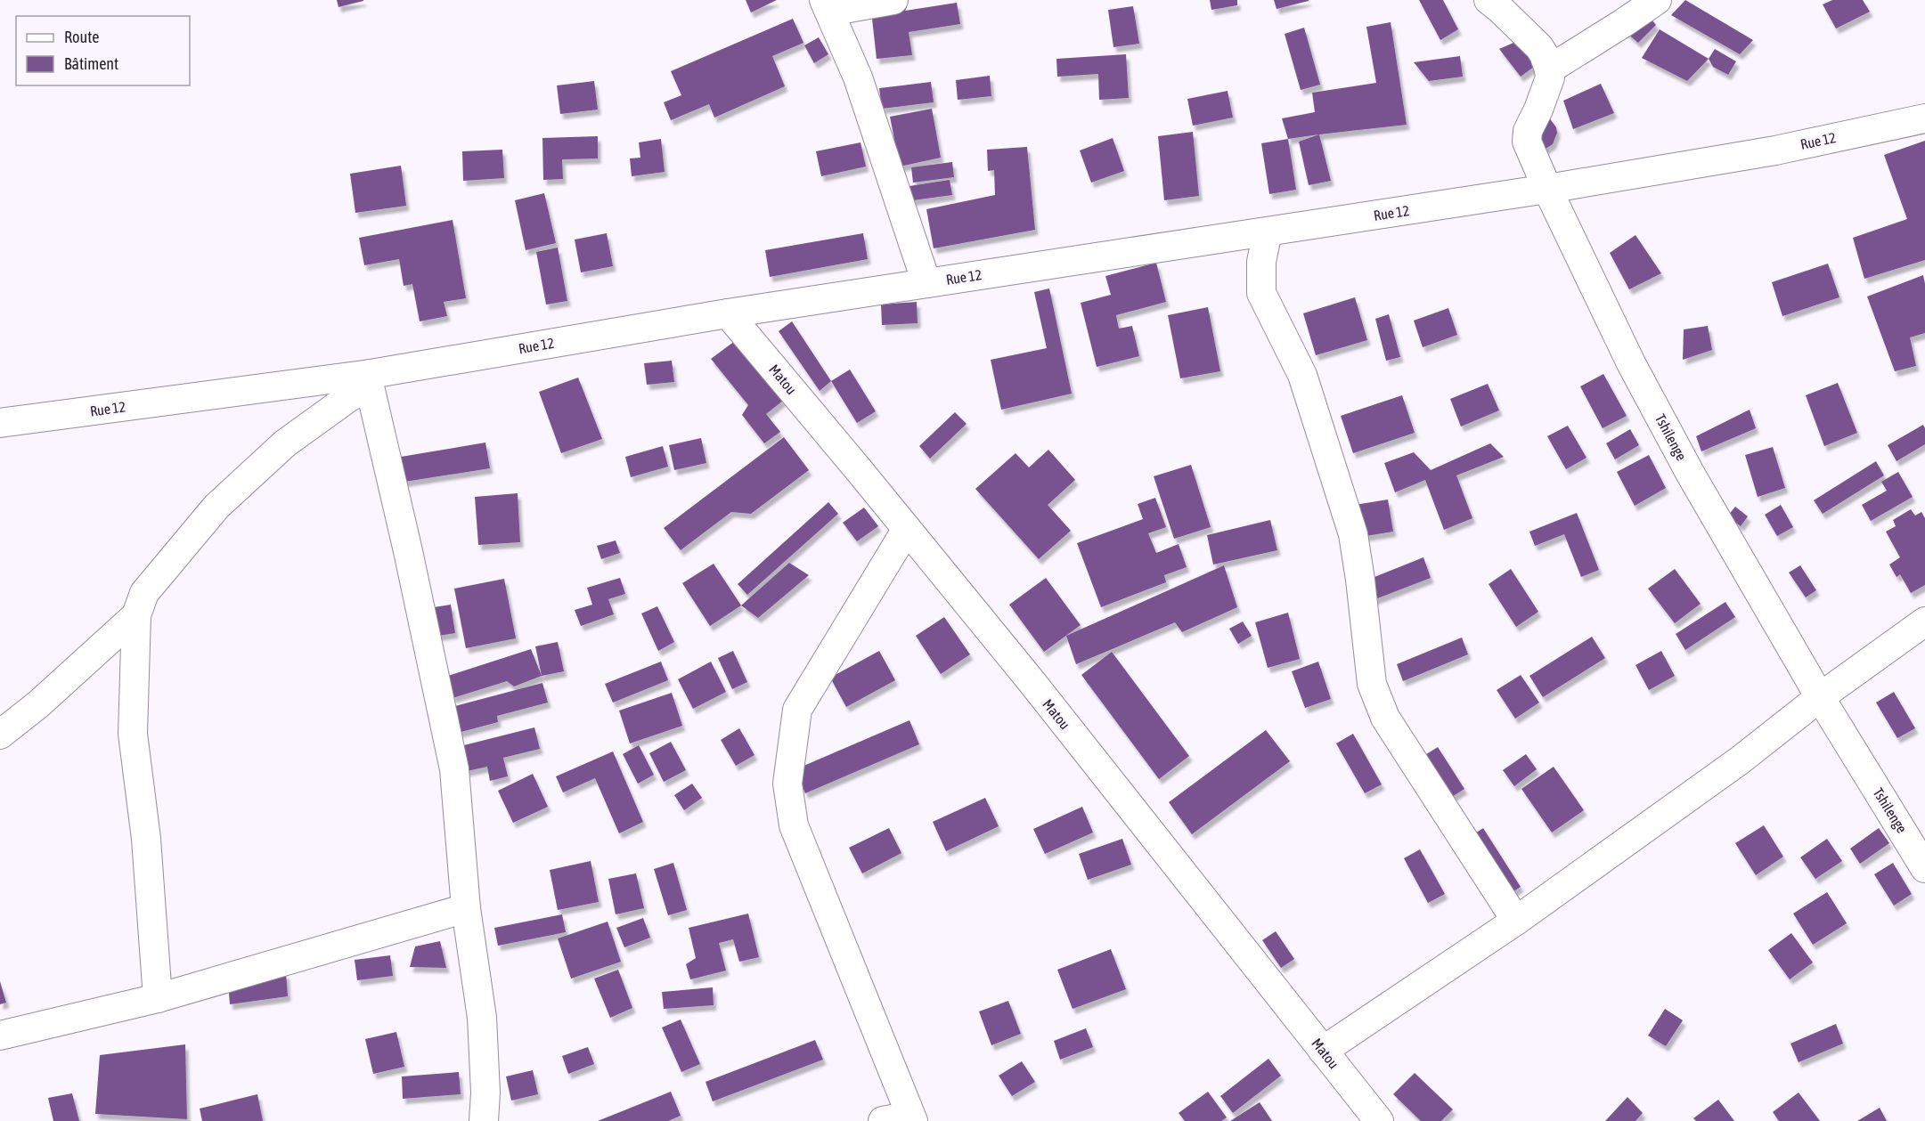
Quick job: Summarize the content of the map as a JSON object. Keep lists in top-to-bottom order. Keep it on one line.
{"streets":{"street":["Rue 12","Matou","Tshilenge"]},"crossings":[["Rue 12","Matou"],["Rue 12","Tshilenge"]],"legend":["Route","Bâtiment"]}
